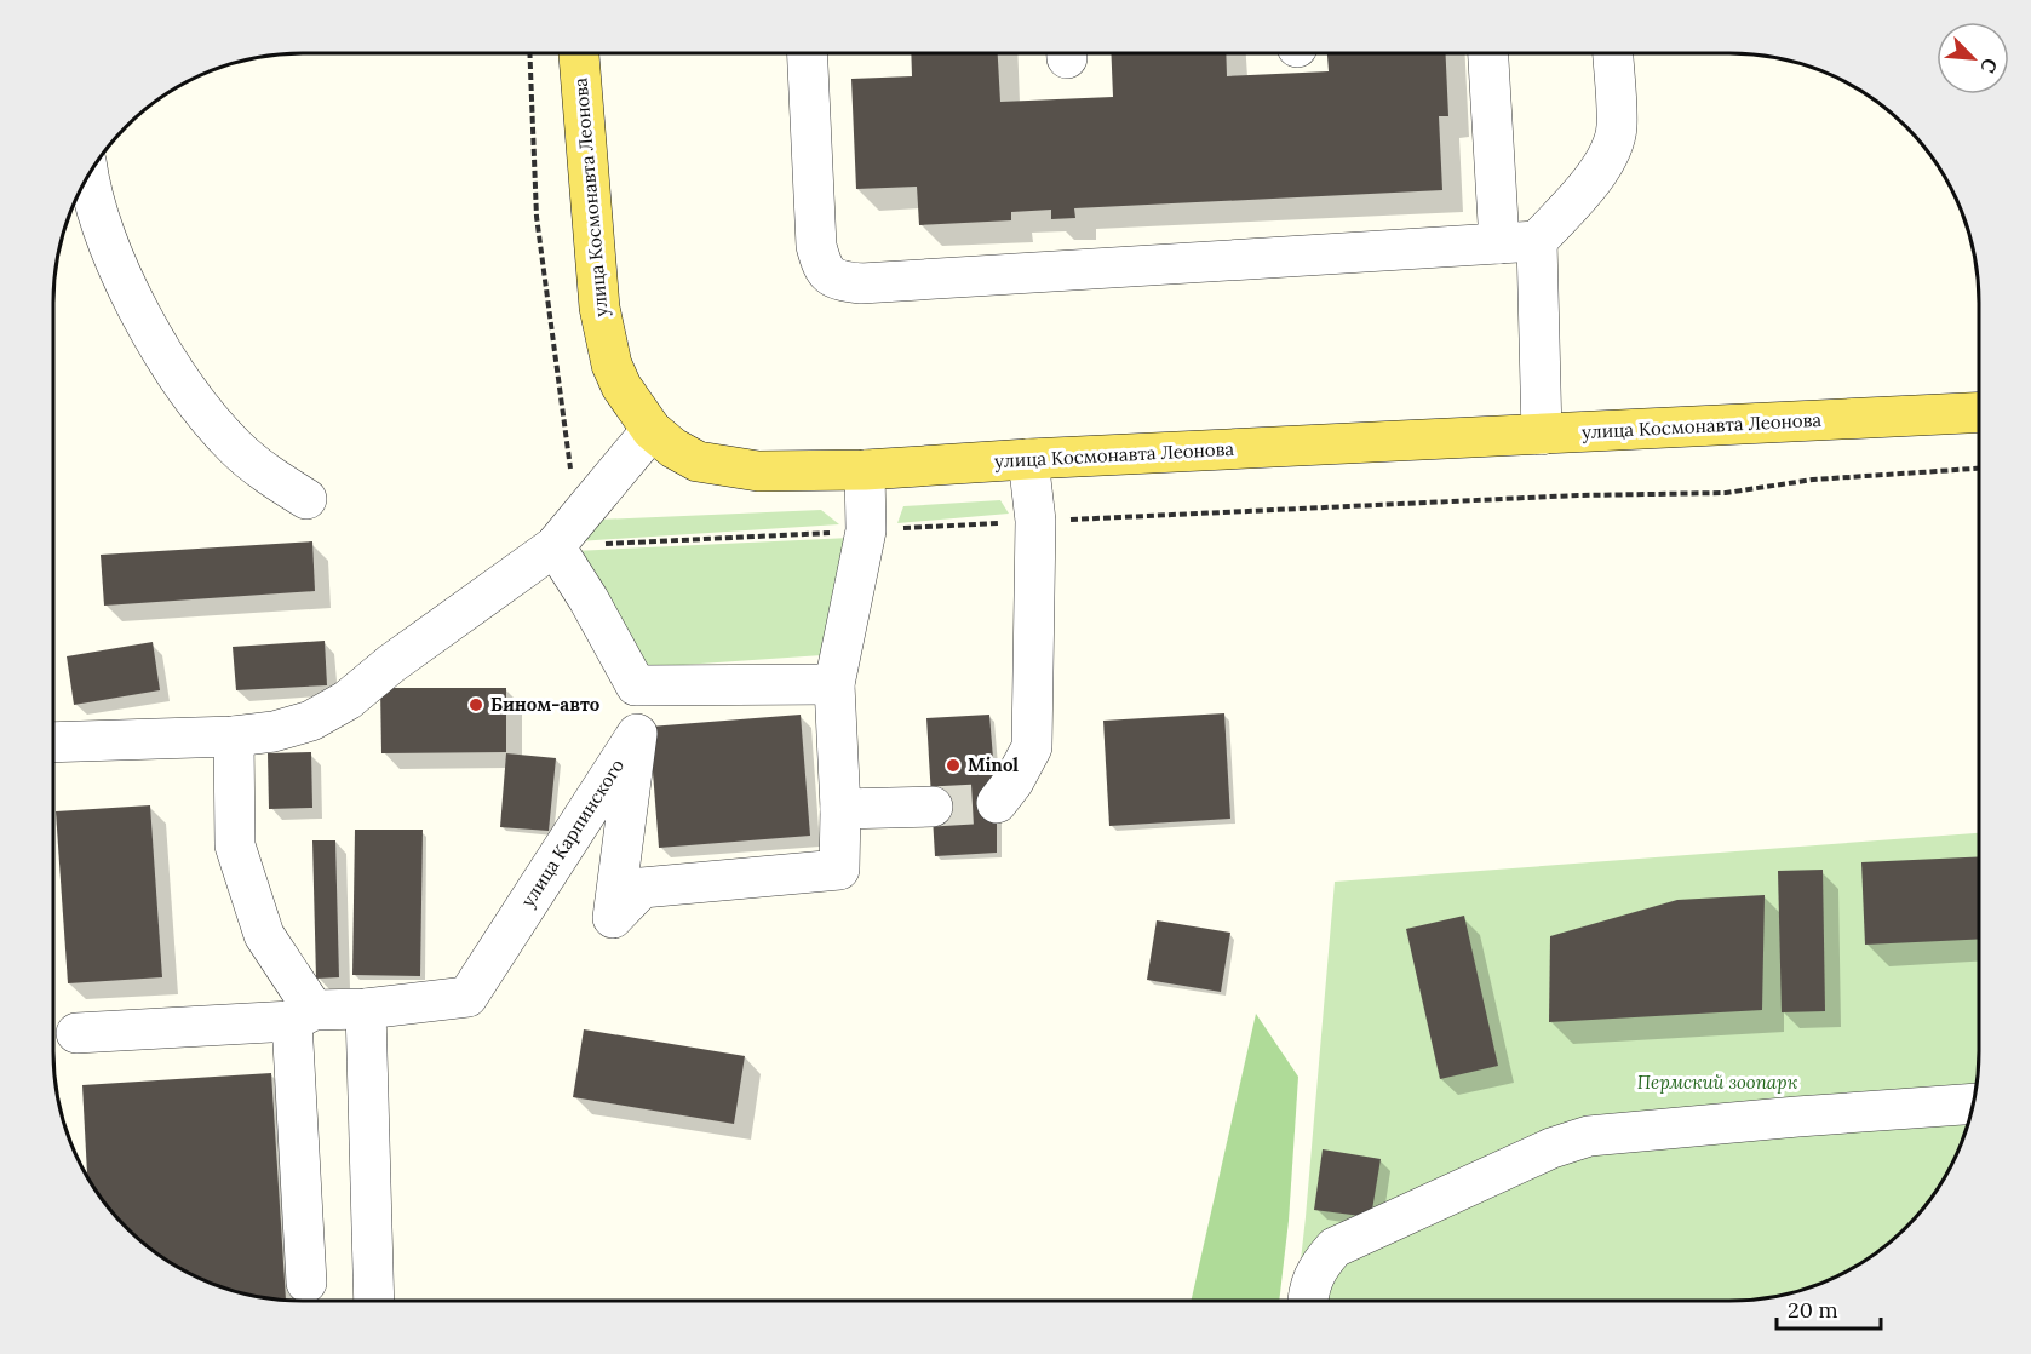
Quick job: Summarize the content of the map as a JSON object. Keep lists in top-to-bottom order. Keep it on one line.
{"streets":{"main road":["улица Космонавта Леонова"],"lane":["улица Карпинского"]},"parks":["Пермский зоопарк"],"places":["Бином-авто","Minol"],"scale_bar":"20 m","north":"bottom right"}
